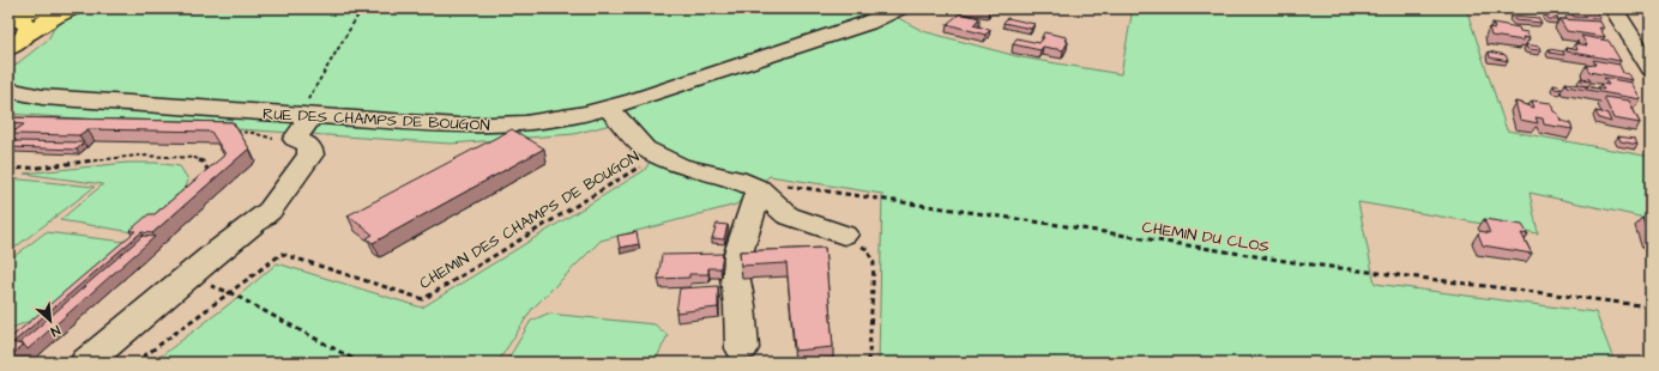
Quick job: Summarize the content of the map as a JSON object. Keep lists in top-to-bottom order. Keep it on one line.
{"streets":{"street":["RUE DES CHAMPS DE BOUGON"],"path":["CHEMIN DES CHAMPS DE BOUGON","CHEMIN DU CLOS"]},"north":"bottom right"}
